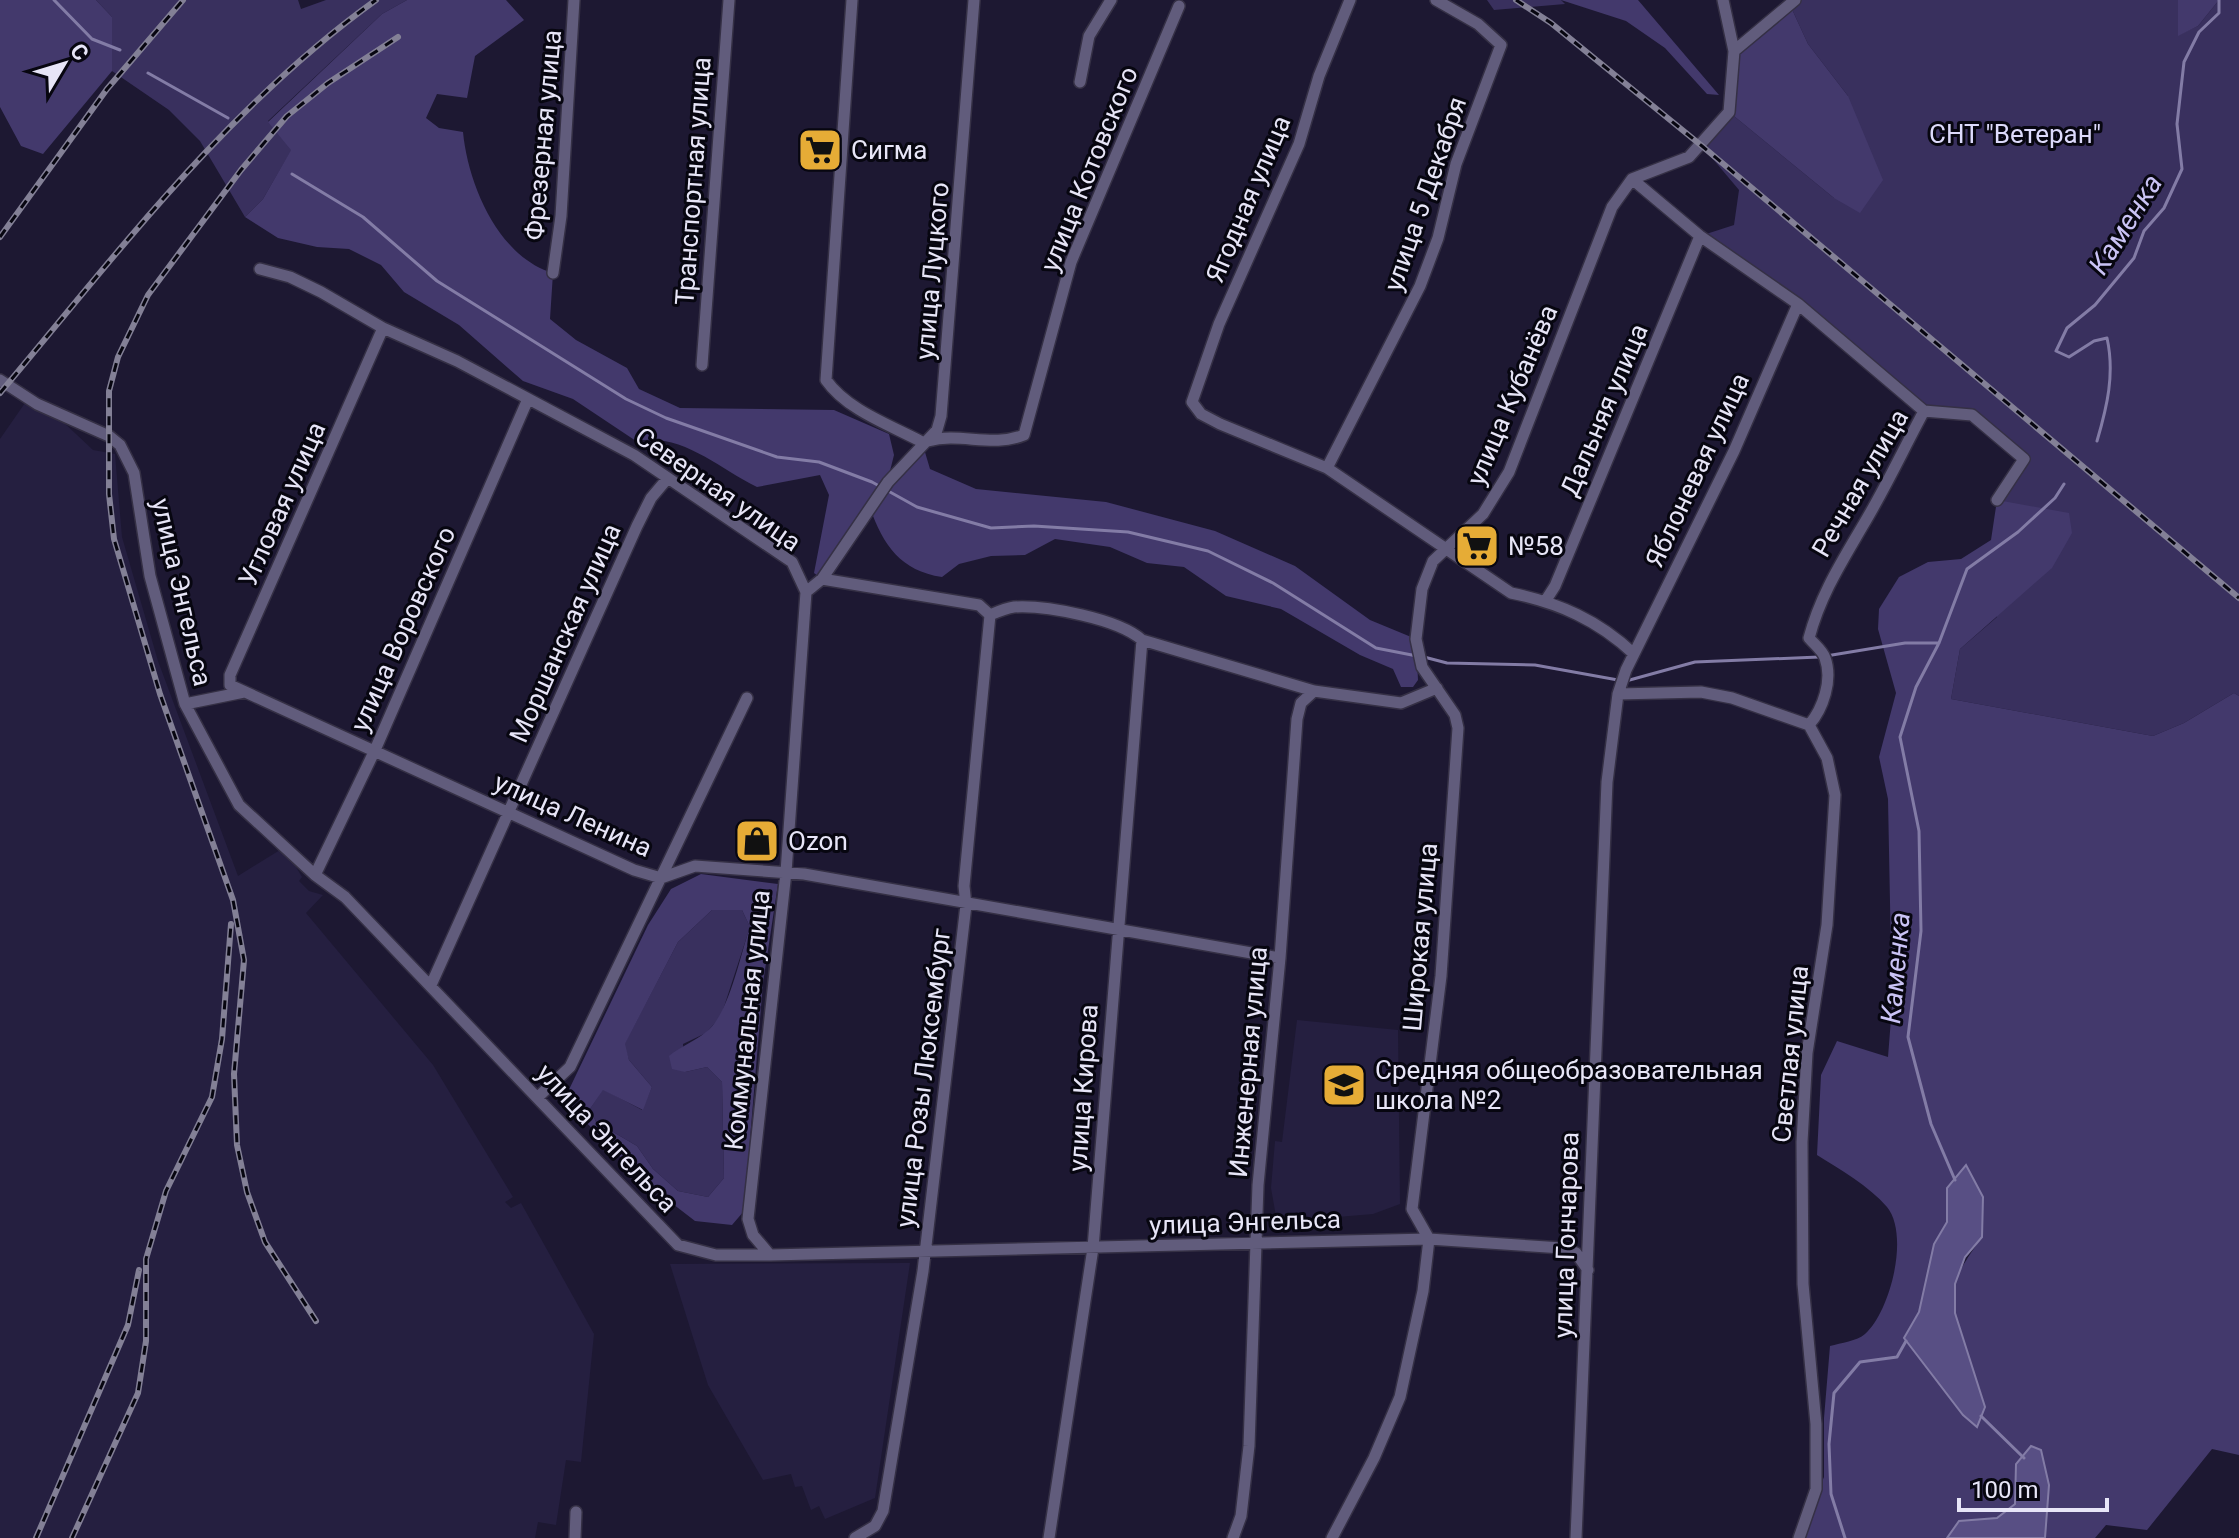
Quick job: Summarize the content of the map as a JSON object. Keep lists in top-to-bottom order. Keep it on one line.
{"streets":{"street":["Фрезерная улица","улица Котовского","Транспортная улица","улица 5 Декабря","Ягодная улица","улица Луцкого","улица Кубанёва","Дальняя улица","Яблоневая улица","Речная улица","Северная улица","Угловая улица","улица Энгельса","улица Воровского","Моршанская улица","улица Ленина","Широкая улица","Коммунальная улица","Светлая улица","Инженерная улица","улица Розы Люксембург","улица Кирова","улица Гончарова"]},"crossings":[["улица Котовского","улица Луцкого"],["улица 5 Декабря","Ягодная улица"],["улица Луцкого","Северная улица"],["улица Кубанёва","Широкая улица"],["Яблоневая улица","улица Гончарова"],["Речная улица","Светлая улица"],["Северная улица","Угловая улица"],["Северная улица","улица Воровского"],["Северная улица","Моршанская улица"],["Северная улица","Коммунальная улица"],["Угловая улица","улица Ленина"],["улица Энгельса","улица Воровского"],["улица Энгельса","Моршанская улица"],["улица Энгельса","Широкая улица"],["улица Энгельса","Коммунальная улица"],["улица Энгельса","Инженерная улица"],["улица Энгельса","улица Розы Люксембург"],["улица Энгельса","улица Кирова"],["улица Воровского","улица Ленина"],["Моршанская улица","улица Ленина"],["улица Ленина","Коммунальная улица"],["улица Ленина","Инженерная улица"],["улица Ленина","улица Розы Люксембург"],["улица Ленина","улица Кирова"]],"water":["Каменка"],"parks":["СНТ \"Ветеран\""],"places":{"supermarket":["Сигма","№58"],"shop":["Ozon"],"school or university":["Средняя общеобразовательная школа №2"]},"scale_bar":"100 m","north":"top right"}
